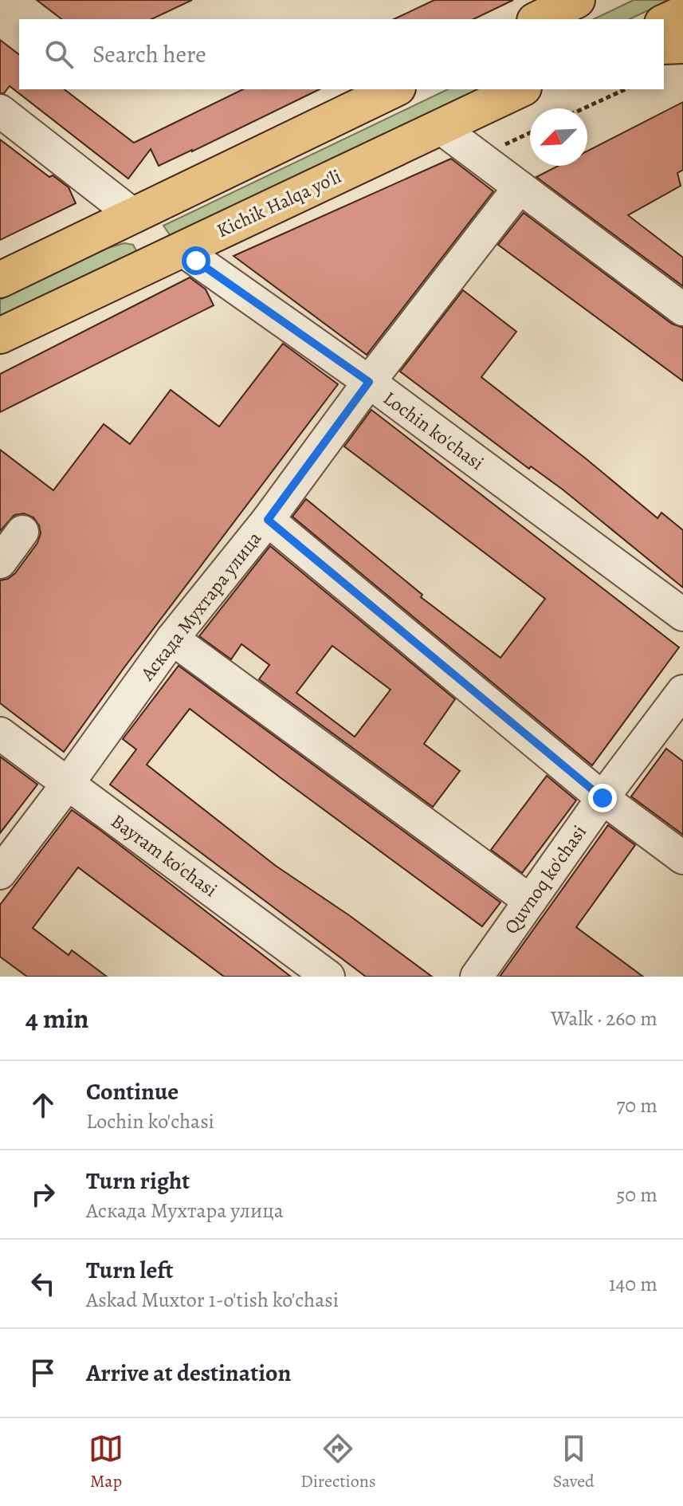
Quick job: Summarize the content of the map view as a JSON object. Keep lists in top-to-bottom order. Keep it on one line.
{"streets":{"main road":["Kichik Halqa yo'li"],"street":["Lochin ko'chasi","Аскада Мухтара улица","Bayram ko'chasi","Quvnoq ko'chasi"]},"crossings":[["Kichik Halqa yo'li","Lochin ko'chasi"],["Lochin ko'chasi","Аскада Мухтара улица"],["Аскада Мухтара улица","Bayram ko'chasi"]],"north":"bottom left","page":{"search":"Search here","heading":["4 min","Walk · 260 m"],"list":[["Continue","Lochin ko'chasi","70 m"],["Turn right","Аскада Мухтара улица","50 m"],["Turn left","Askad Muxtor 1-o'tish ko'chasi","140 m"],"Arrive at destination"],"nav":["Map","Directions","Saved"]}}
